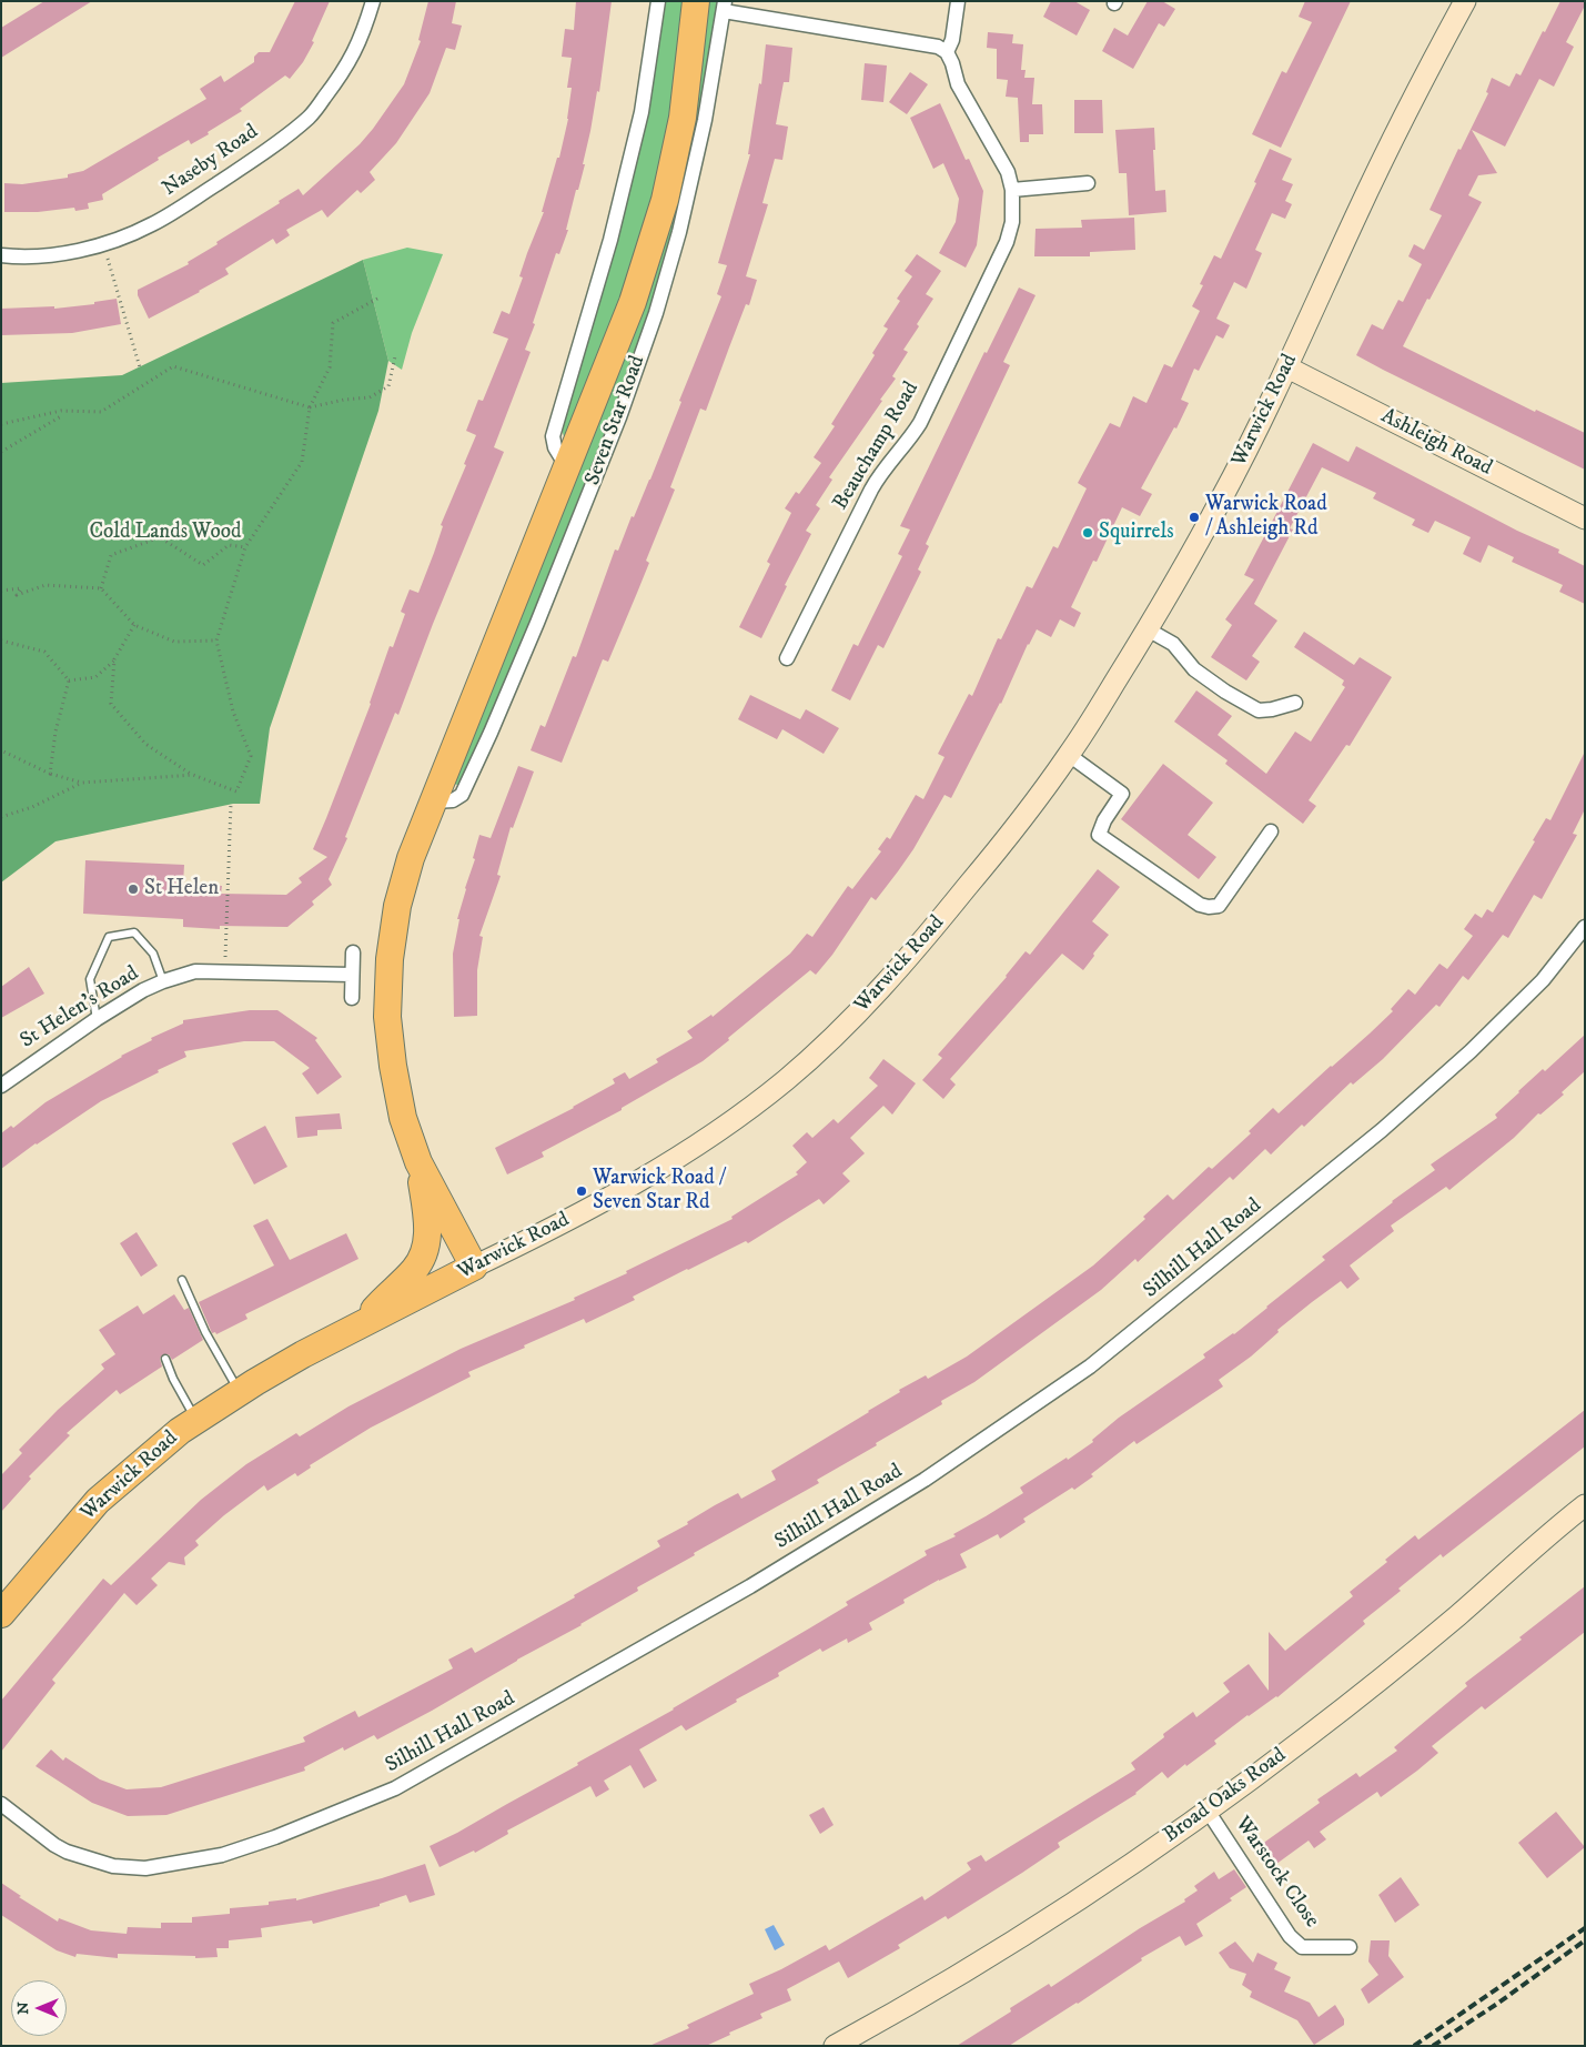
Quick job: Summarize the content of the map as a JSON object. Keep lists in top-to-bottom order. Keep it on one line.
{"streets":{"highway":["Warwick Road","Seven Star Road"],"main road":["Ashleigh Road","Broad Oaks Road"],"street":["Naseby Road","Beauchamp Road","St Helen's Road","Silhill Hall Road","Warstock Close"]},"crossings":[["Warwick Road","Seven Star Road"],["Warwick Road","Ashleigh Road"],["Broad Oaks Road","Warstock Close"]],"parks":["Cold Lands Wood"],"places":["Warwick Road / Ashleigh Rd","Squirrels","St Helen","Warwick Road / Seven Star Rd"],"north":"left"}
